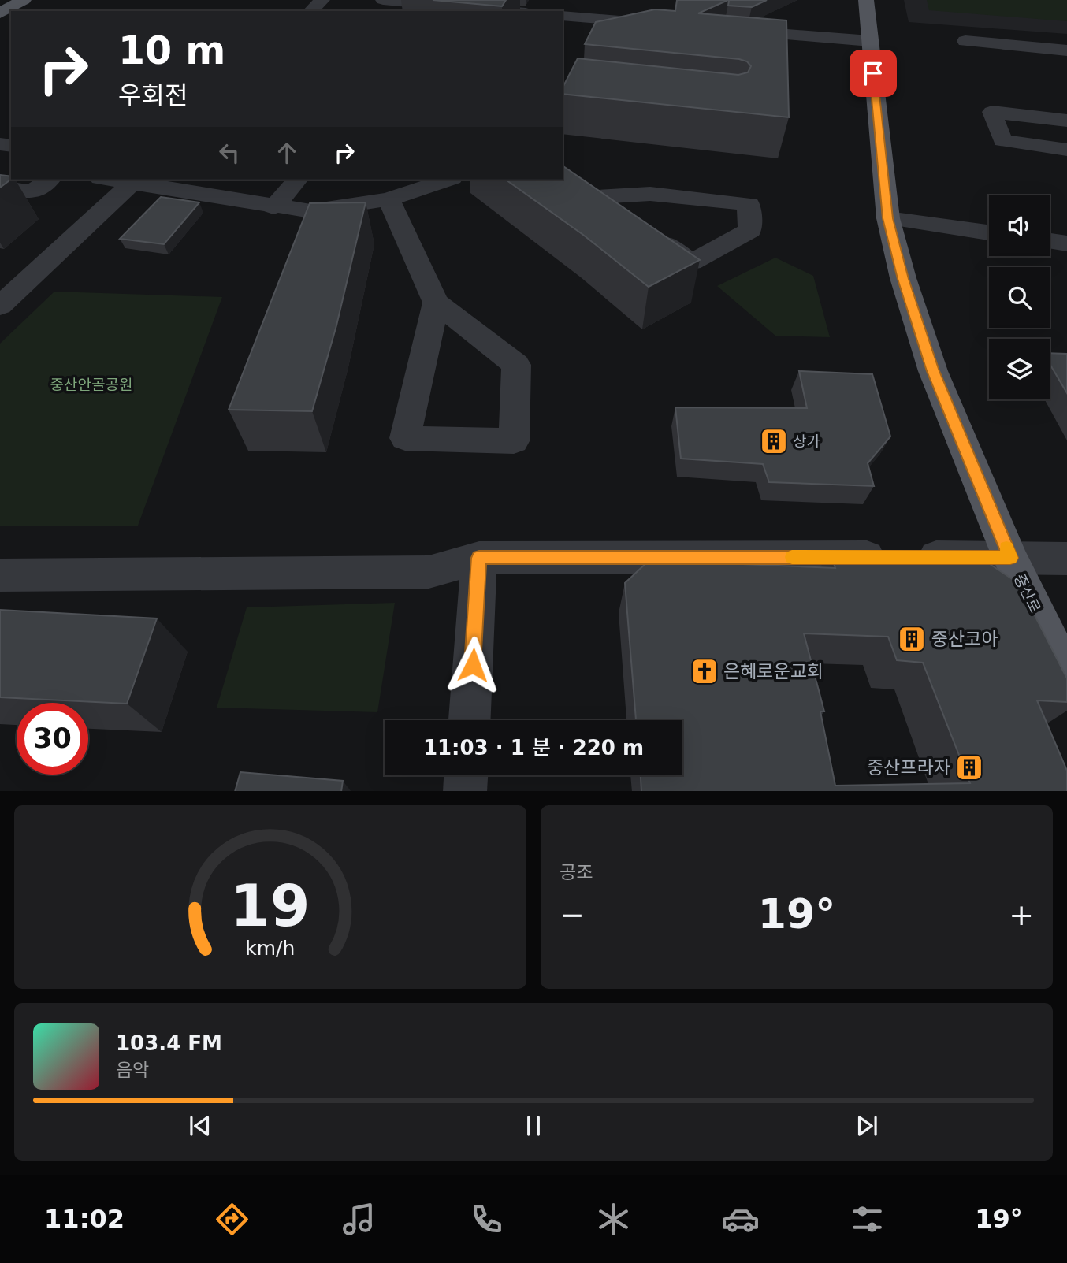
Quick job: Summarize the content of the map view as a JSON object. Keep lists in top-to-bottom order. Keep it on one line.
{"streets":{"main road":["중산로"]},"parks":["중산안골공원"],"places":{"building":["상가","중산코아","중산프라자"],"church":["은혜로운교회"]},"page":{"turn":["10 m","우회전"],"limit":"30","trip":"11:03 · 1 분 · 220 m","tile":"공조","heat":["−","19°","+"],"song":["103.4 FM","음악"],"tabs":["11:02","19°"],"gauge":["19","km/h"]}}
